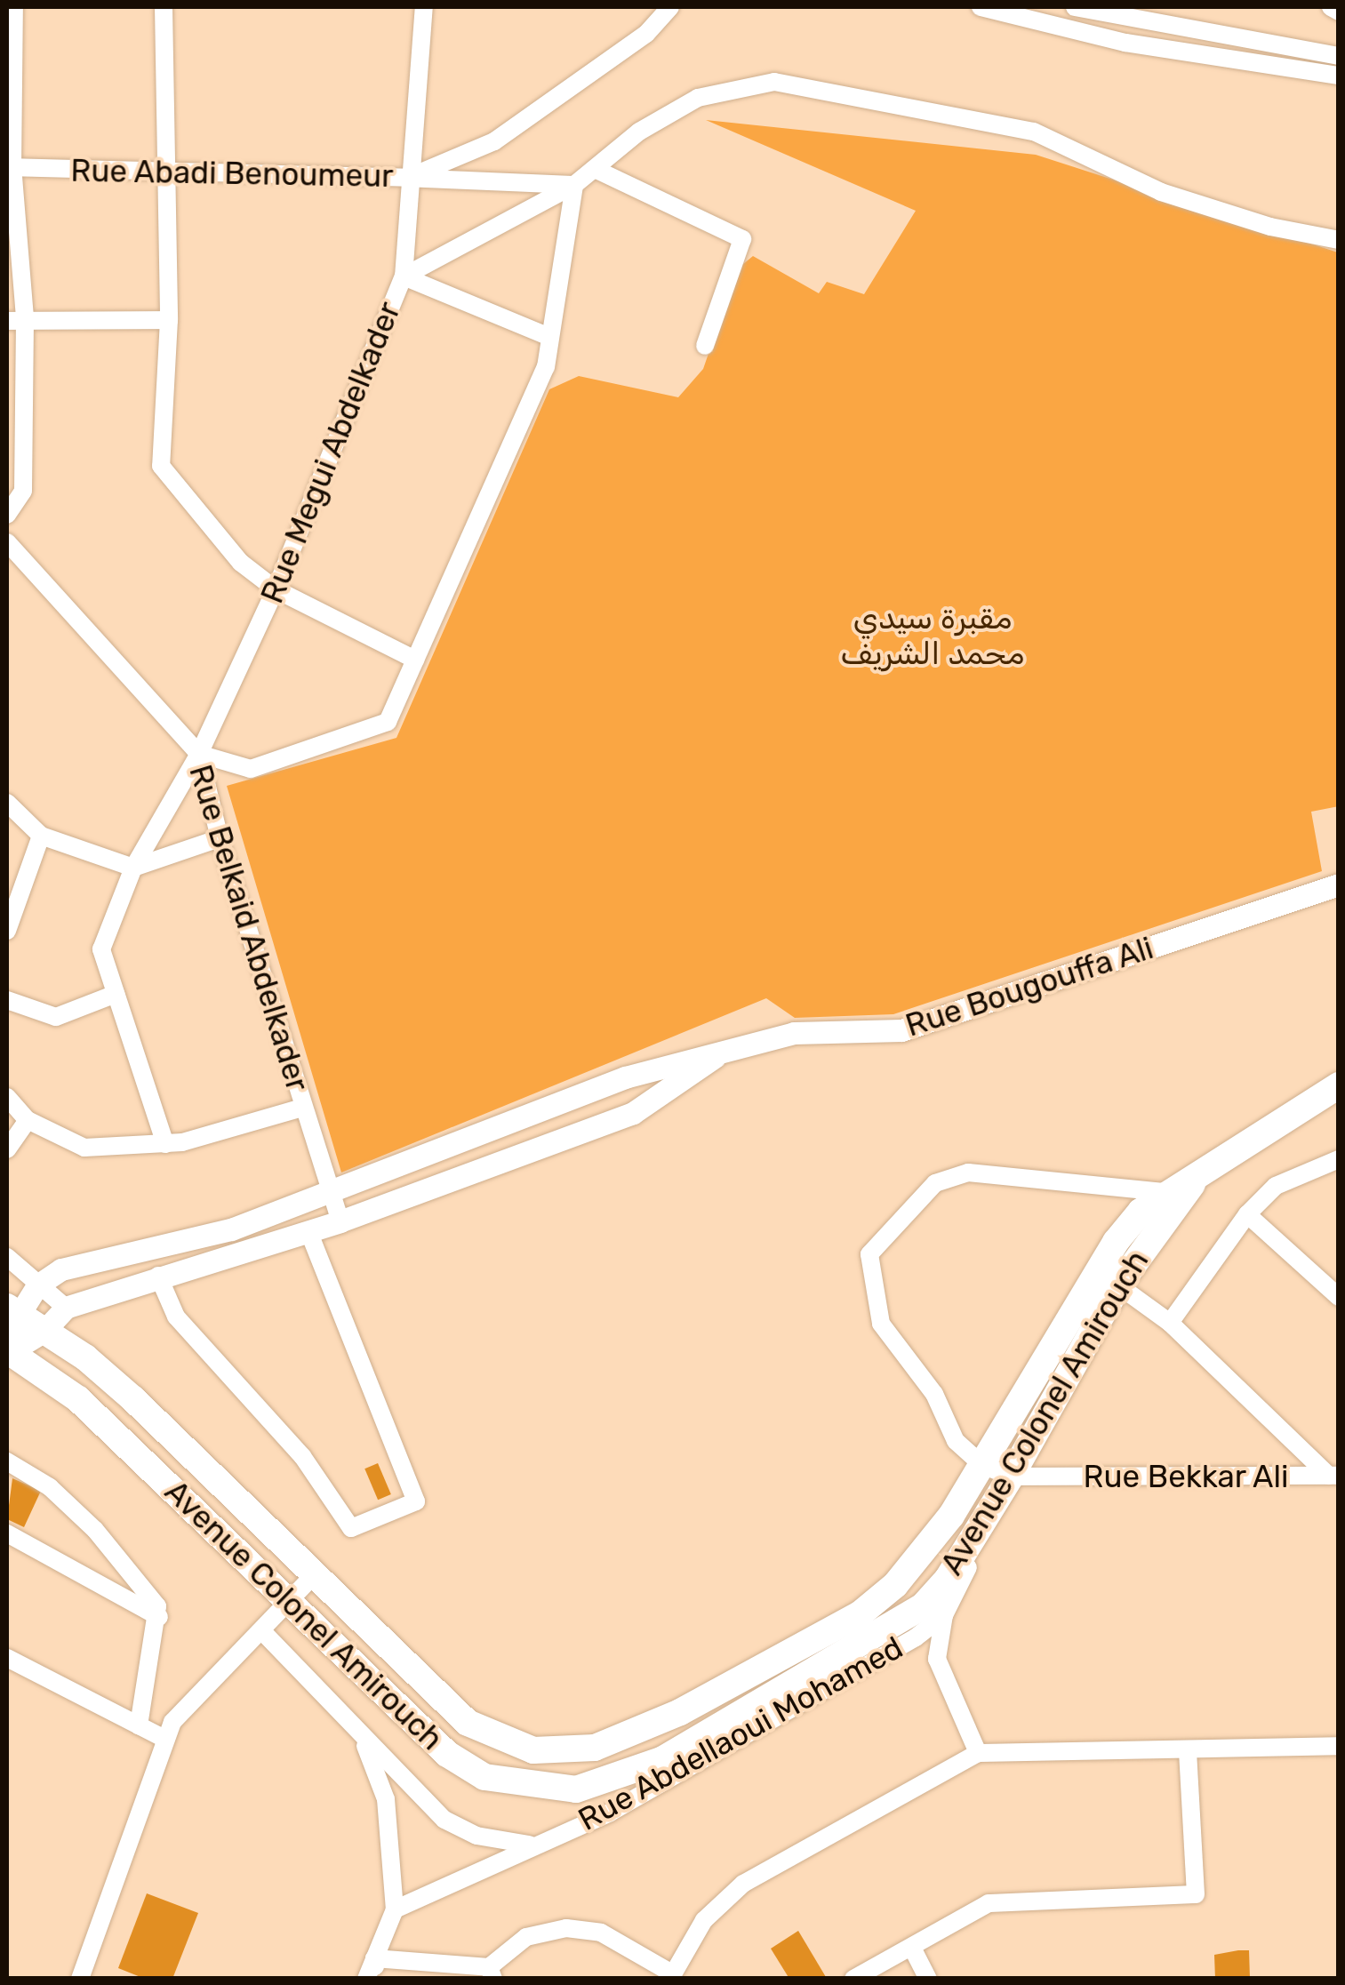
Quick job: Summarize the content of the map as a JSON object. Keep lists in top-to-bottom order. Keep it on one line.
{"streets":{"main road":["Avenue Colonel Amirouch"],"street":["Rue Abadi Benoumeur","Rue Megui Abdelkader","Rue Belkaid Abdelkader","Rue Bougouffa Ali","Rue Bekkar Ali","Rue Abdellaoui Mohamed"]},"crossings":[["Rue Abadi Benoumeur","Rue Megui Abdelkader"],["Rue Megui Abdelkader","Rue Belkaid Abdelkader"],["Avenue Colonel Amirouch","Rue Bekkar Ali"]],"parks":["مقبرة سيدي محمد الشريف"]}
